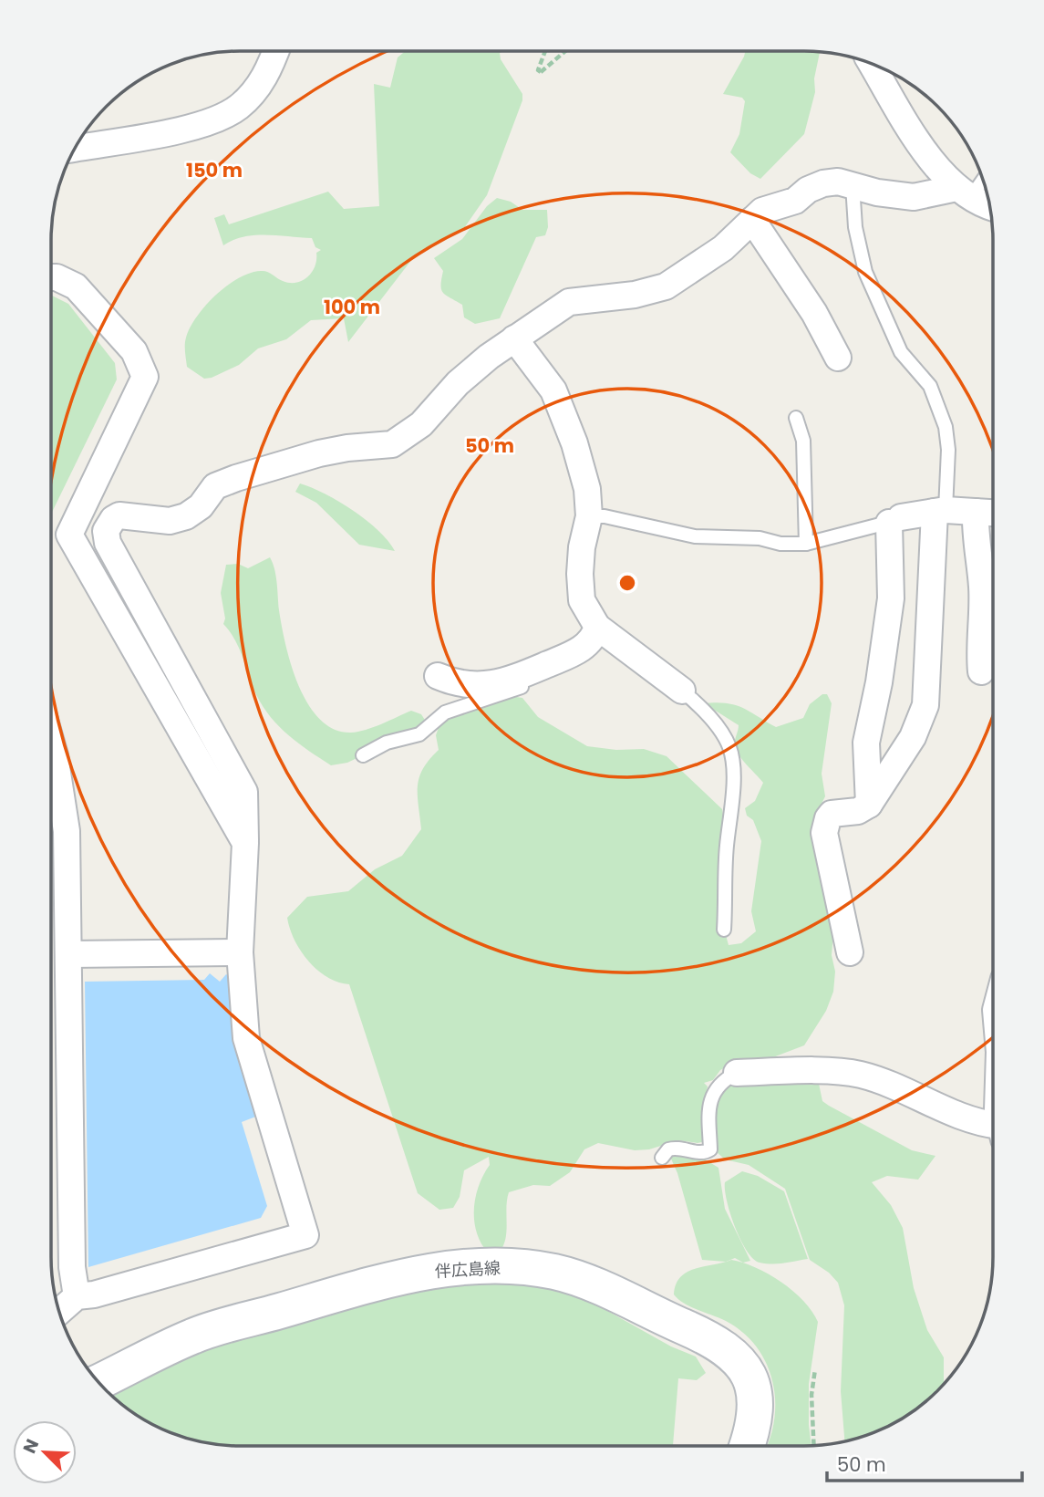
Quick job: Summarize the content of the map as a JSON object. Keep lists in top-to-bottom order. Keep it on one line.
{"streets":{"main road":["伴広島線"]},"scale_bar":"50 m","north":"top left","rings":["150 m","100 m","50 m"]}
